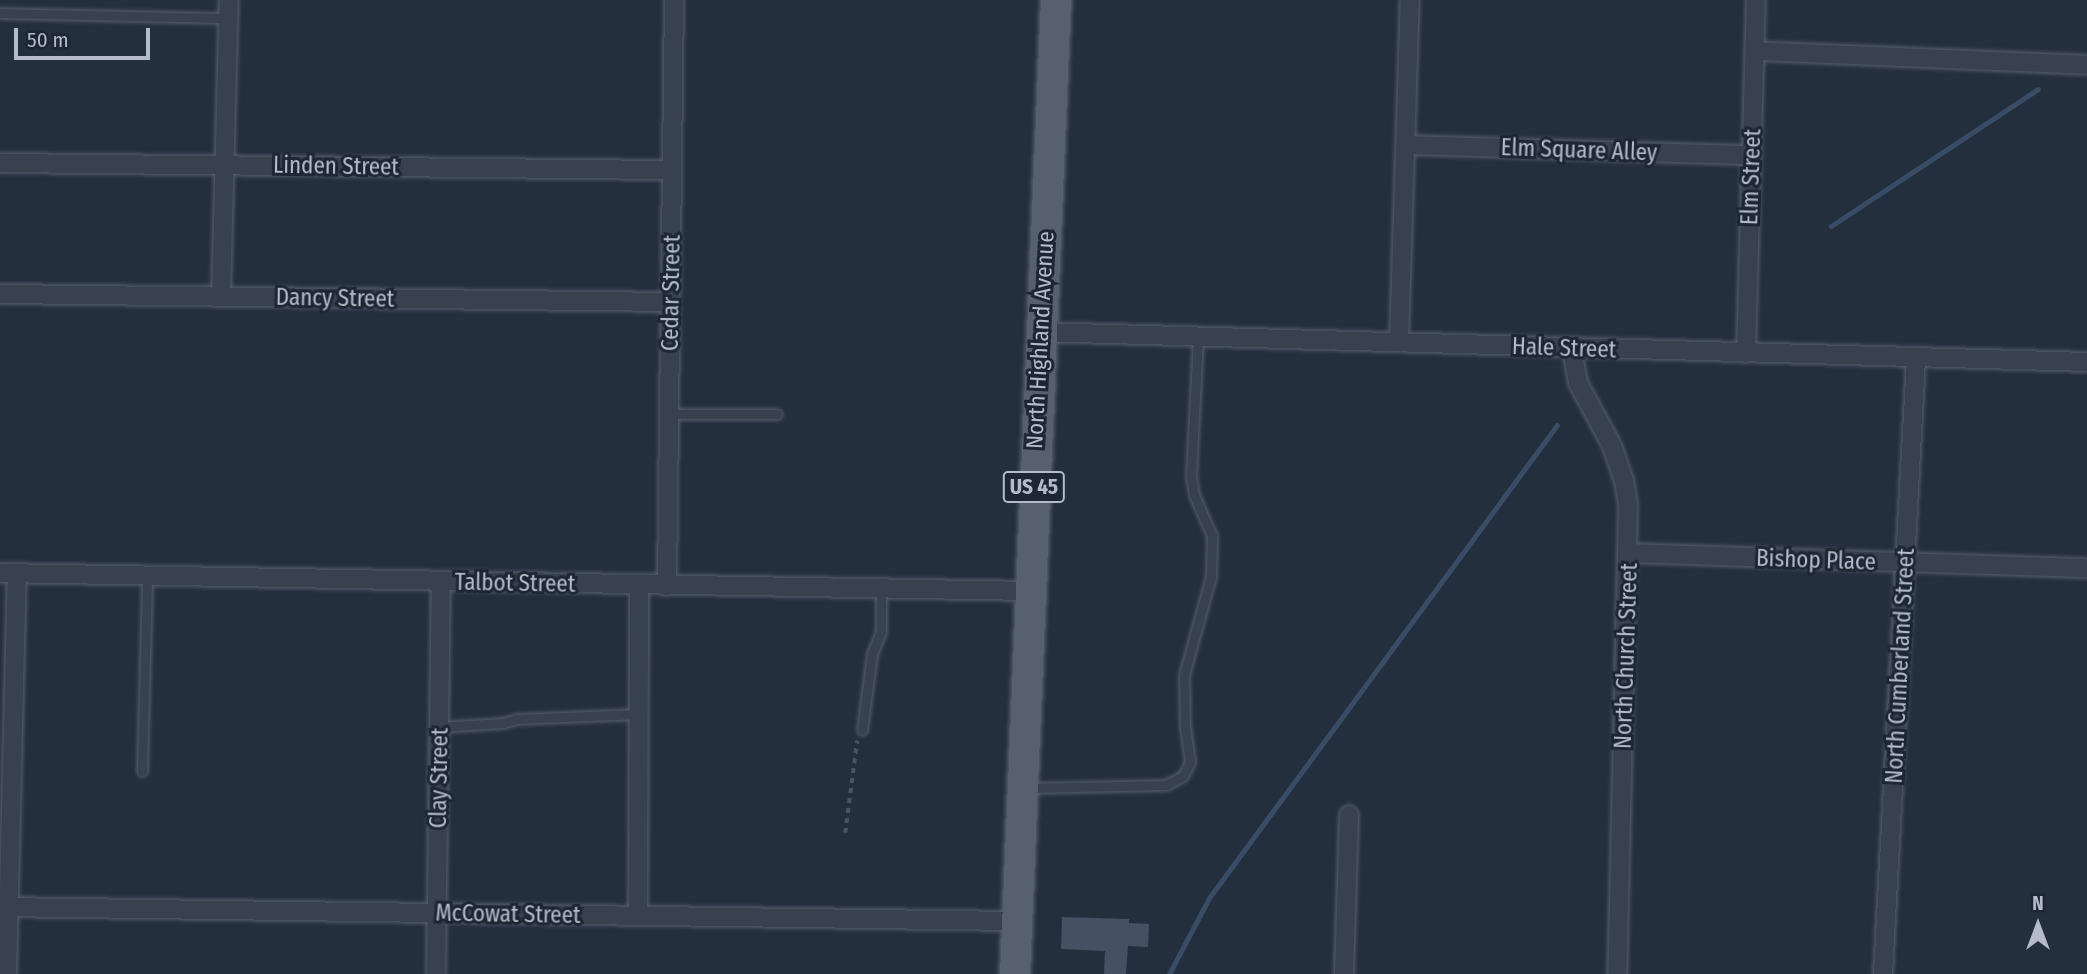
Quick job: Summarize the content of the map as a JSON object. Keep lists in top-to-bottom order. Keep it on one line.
{"streets":{"main road":["North Highland Avenue","US 45"],"street":["Elm Square Alley","Linden Street","Elm Street","Cedar Street","Dancy Street","Hale Street","Bishop Place","Talbot Street","North Church Street","North Cumberland Street","Clay Street","McCowat Street"]},"crossings":[["Elm Square Alley","Elm Street"],["Linden Street","Cedar Street"],["Elm Street","Hale Street"],["Cedar Street","Dancy Street"],["Cedar Street","Talbot Street"],["North Highland Avenue","Hale Street"],["North Highland Avenue","Talbot Street"],["North Highland Avenue","McCowat Street"],["Hale Street","North Church Street"],["Hale Street","North Cumberland Street"],["Bishop Place","North Church Street"],["Bishop Place","North Cumberland Street"],["Talbot Street","Clay Street"],["Clay Street","McCowat Street"]],"scale_bar":"50 m","north":"top"}
